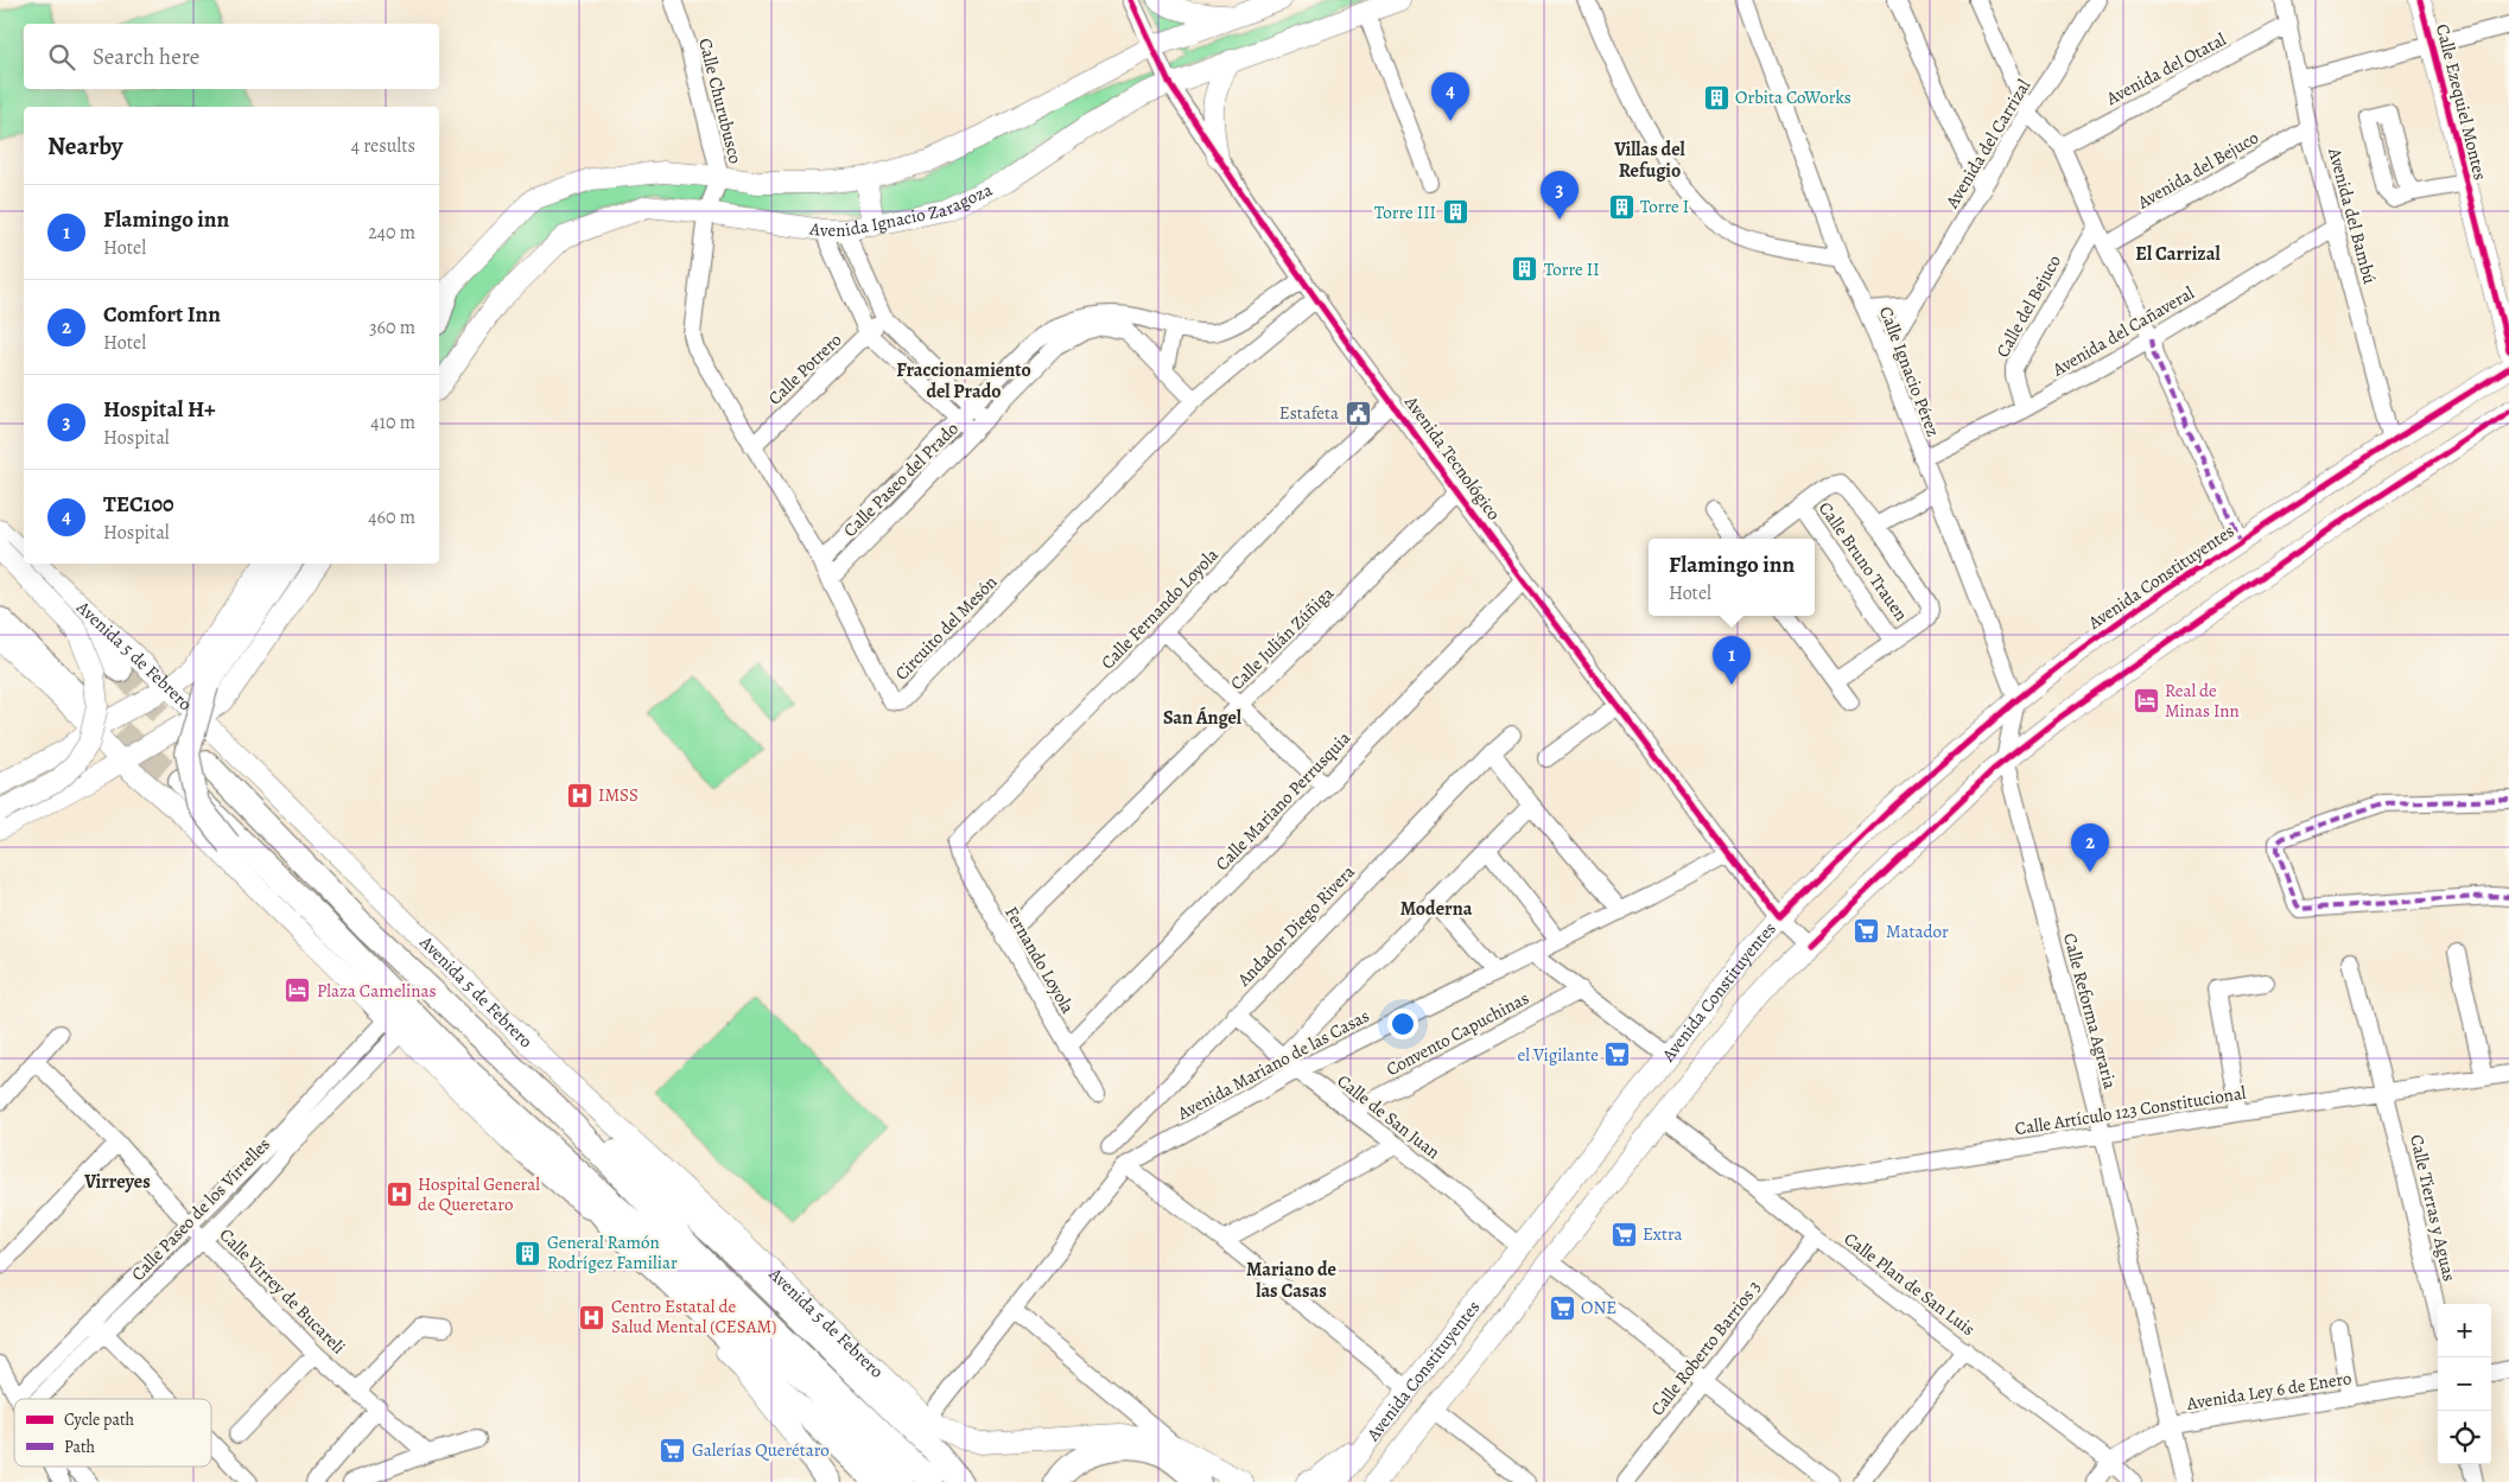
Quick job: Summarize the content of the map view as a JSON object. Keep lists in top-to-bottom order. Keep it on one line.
{"streets":{"highway":["Avenida 5 de Febrero"],"main road":["Calle Ezequiel Montes","Avenida Ignacio Zaragoza","Avenida Constituyentes"],"street":["Avenida del Otatal","Calle Churubusco","Avenida del Carrizal","Avenida del Bejuco","Avenida del Bambú","Calle del Bejuco","Avenida del Cañaveral","Calle Potrero","Calle Ignacio Pérez","Avenida Tecnológico","Calle Paseo del Prado","Calle Bruno Trauen","Calle Fernando Loyola","Circuito del Mesón","Calle Julián Zúñiga","Calle Mariano Perrusquia","Andador Diego Rivera","Fernando Loyola","Calle Reforma Agraria","Convento Capuchinas","Avenida Mariano de las Casas","Calle Artículo 123 Constitucional","Calle de San Juan","Calle Tierras y Aguas","Calle Paseo de los Virrelles","Calle Plan de San Luis","Calle Virrey de Bucareli","Calle Roberto Barrios 3","Avenida Ley 6 de Enero"]},"crossings":[["Avenida del Otatal","Avenida del Bambú"],["Calle Churubusco","Avenida Ignacio Zaragoza"],["Calle Churubusco","Circuito del Mesón"],["Avenida del Carrizal","Calle Ignacio Pérez"],["Avenida del Bejuco","Avenida del Bambú"],["Avenida Ignacio Zaragoza","Avenida Tecnológico"],["Avenida Ignacio Zaragoza","Circuito del Mesón"],["Avenida del Bambú","Avenida del Cañaveral"],["Avenida del Bambú","Avenida Constituyentes"],["Calle del Bejuco","Avenida del Cañaveral"],["Avenida del Cañaveral","Calle Ignacio Pérez"],["Calle Potrero","Circuito del Mesón"],["Calle Ignacio Pérez","Avenida Constituyentes"],["Calle Ignacio Pérez","Calle Reforma Agraria"],["Avenida Tecnológico","Calle Paseo del Prado"],["Avenida Tecnológico","Avenida Constituyentes"],["Avenida Tecnológico","Calle Fernando Loyola"],["Avenida Tecnológico","Circuito del Mesón"],["Avenida Tecnológico","Calle Julián Zúñiga"],["Avenida Tecnológico","Calle Mariano Perrusquia"],["Avenida Tecnológico","Avenida Mariano de las Casas"],["Calle Paseo del Prado","Circuito del Mesón"],["Avenida Constituyentes","Calle Reforma Agraria"],["Avenida Constituyentes","Calle de San Juan"],["Avenida Constituyentes","Calle Plan de San Luis"],["Calle Fernando Loyola","Fernando Loyola"],["Calle Julián Zúñiga","Fernando Loyola"],["Avenida 5 de Febrero","Avenida Mariano de las Casas"],["Calle Mariano Perrusquia","Fernando Loyola"],["Andador Diego Rivera","Calle de San Juan"],["Calle Reforma Agraria","Calle Artículo 123 Constitucional"],["Calle Reforma Agraria","Avenida Ley 6 de Enero"],["Convento Capuchinas","Calle de San Juan"],["Avenida Mariano de las Casas","Calle de San Juan"],["Calle Artículo 123 Constitucional","Calle Tierras y Aguas"],["Calle Artículo 123 Constitucional","Calle Plan de San Luis"],["Calle Paseo de los Virrelles","Calle Virrey de Bucareli"],["Calle Plan de San Luis","Calle Roberto Barrios 3"],["Calle Plan de San Luis","Avenida Ley 6 de Enero"]],"districts":["Villas del Refugio","El Carrizal","Fraccionamiento del Prado","San Ángel","Moderna","Virreyes","Mariano de las Casas"],"places":{"building":["Orbita CoWorks","Torre I","Torre III","Torre II","General Ramón Rodrígez Familiar"],"public building":["Estafeta"],"hotel":["Real de Minas Inn","Plaza Camelinas"],"hospital":["IMSS","Hospital General de Queretaro","Centro Estatal de Salud Mental (CESAM)"],"supermarket":["Matador","el Vigilante","Extra","ONE","Galerías Querétaro"]},"legend":["Cycle path","Path"],"page":{"search":"Search here","pins":["4","3","1","2"],"heading":["Nearby","4 results"],"list":[{"mark":"1","name":"Flamingo inn","note":"Hotel","value":"240 m"},{"mark":"2","name":"Comfort Inn","note":"Hotel","value":"360 m"},{"mark":"3","name":"Hospital H+","note":"Hospital","value":"410 m"},{"mark":"4","name":"TEC100","note":"Hospital","value":"460 m"}],"popup":["Flamingo inn","Hotel"],"map_buttons":["+","−"]}}
